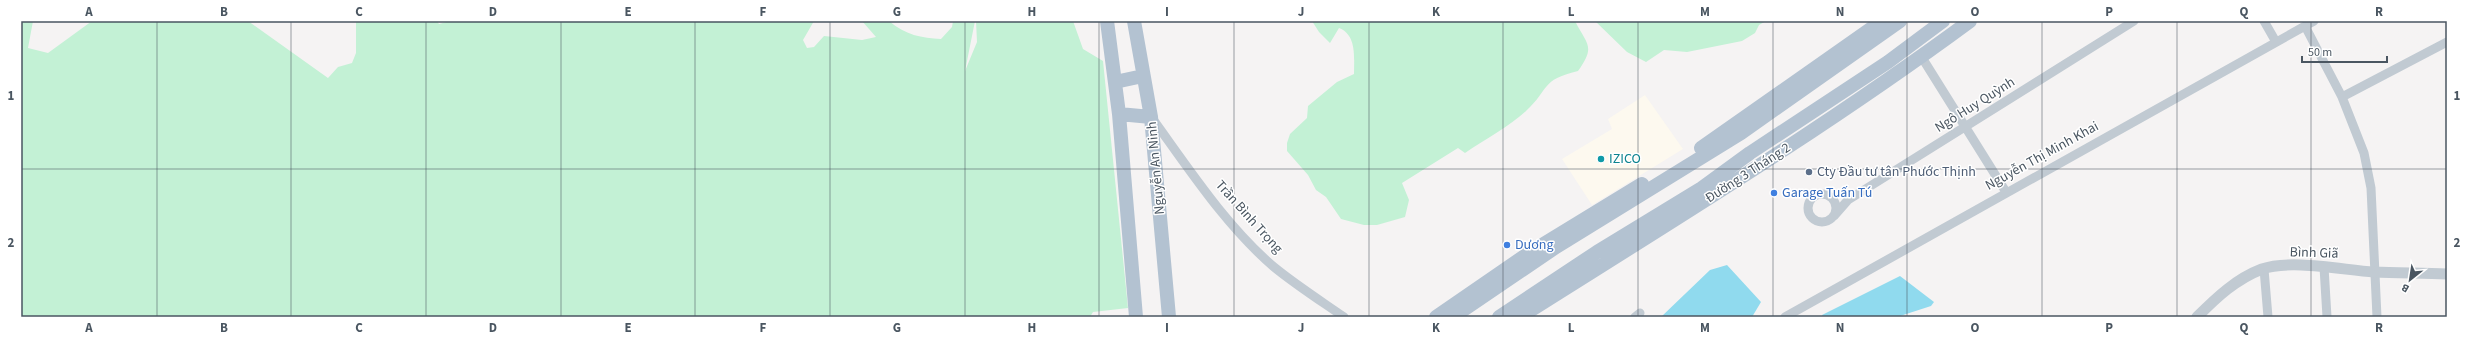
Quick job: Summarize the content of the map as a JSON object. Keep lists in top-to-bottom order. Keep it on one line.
{"streets":{"main road":["Nguyễn An Ninh","Đường 3 Tháng 2"],"street":["Ngô Huy Quỳnh","Nguyễn Thị Minh Khai","Trần Bình Trọng","Bình Giã"]},"crossings":[["Nguyễn An Ninh","Trần Bình Trọng"]],"places":["IZICO","Cty Đầu tư tân Phước Thịnh","Garage Tuấn Tú","Dương"],"scale_bar":"50 m","north":"bottom left","grid":{"columns":["A","B","C","D","E","F","G","H","I","J","K","L","M","N","O","P","Q","R"],"rows":["1","2"]}}
